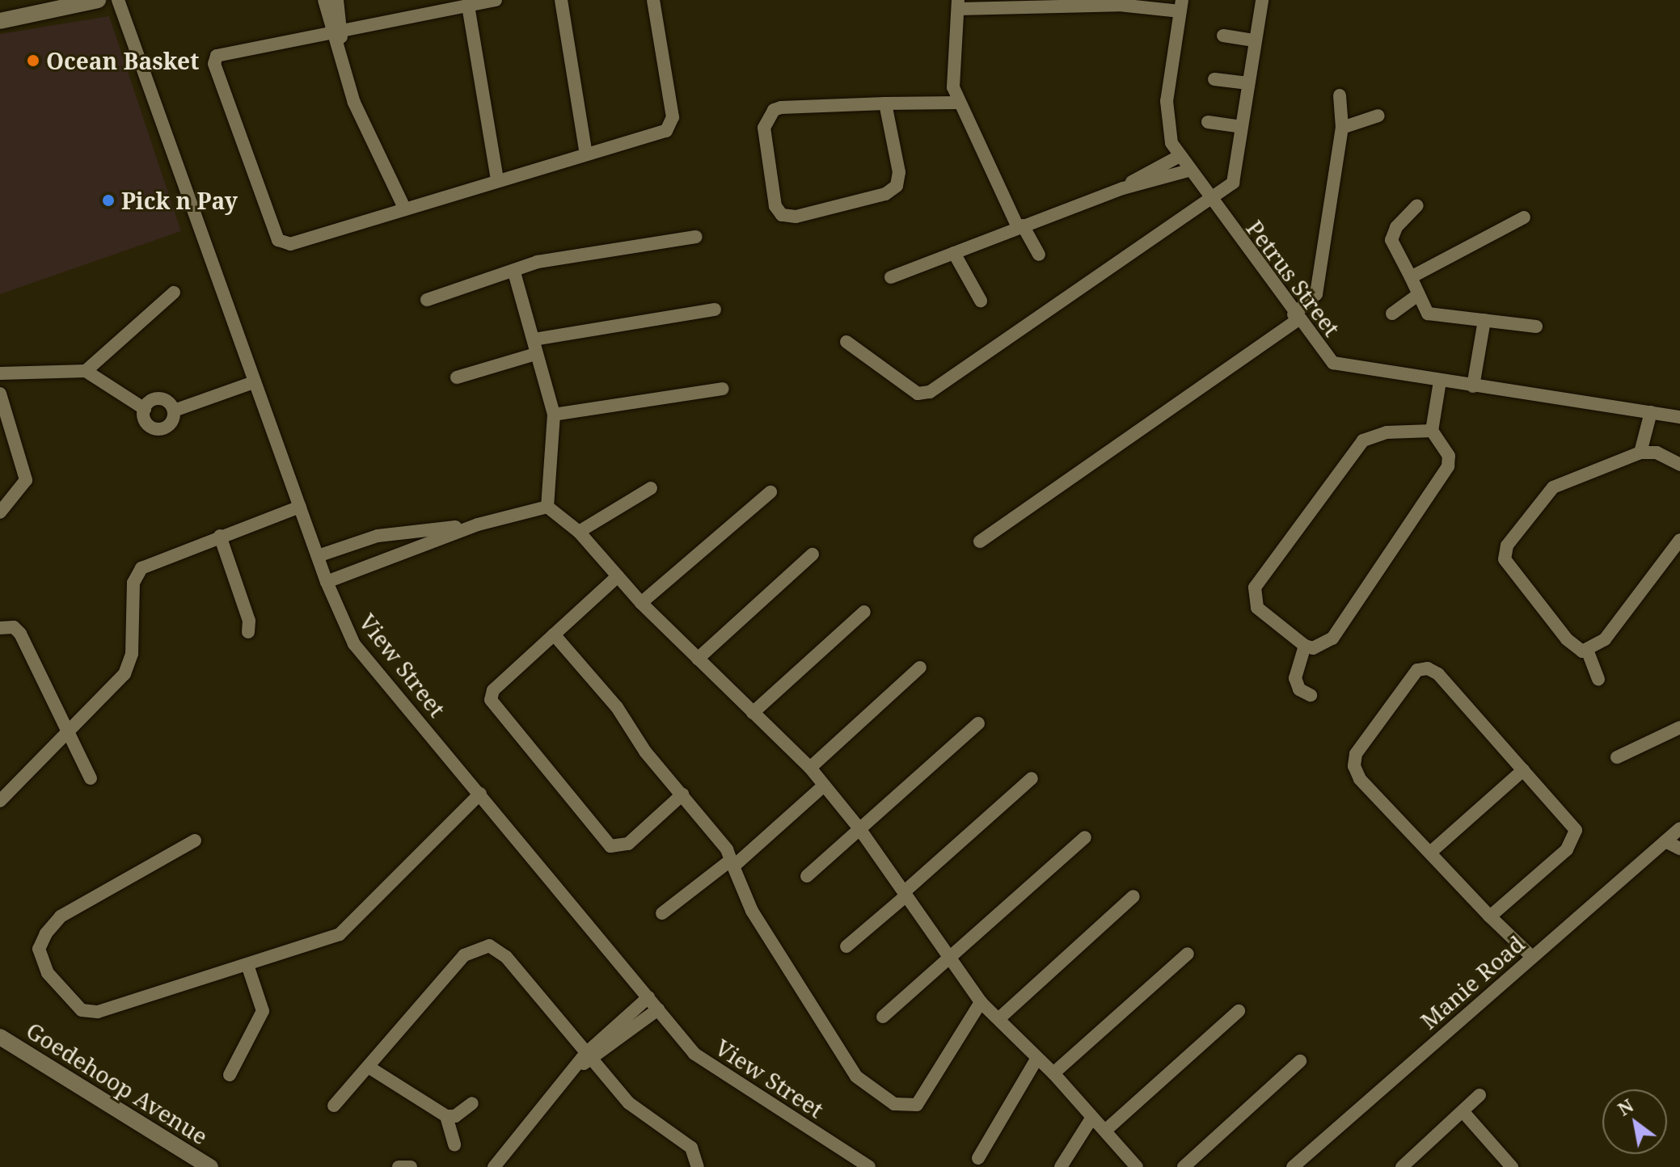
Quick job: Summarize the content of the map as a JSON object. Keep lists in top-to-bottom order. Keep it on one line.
{"streets":{"main road":["Goedehoop Avenue"],"street":["Petrus Street","View Street","Manie Road"]},"places":["Ocean Basket","Pick n Pay"],"north":"top left"}
